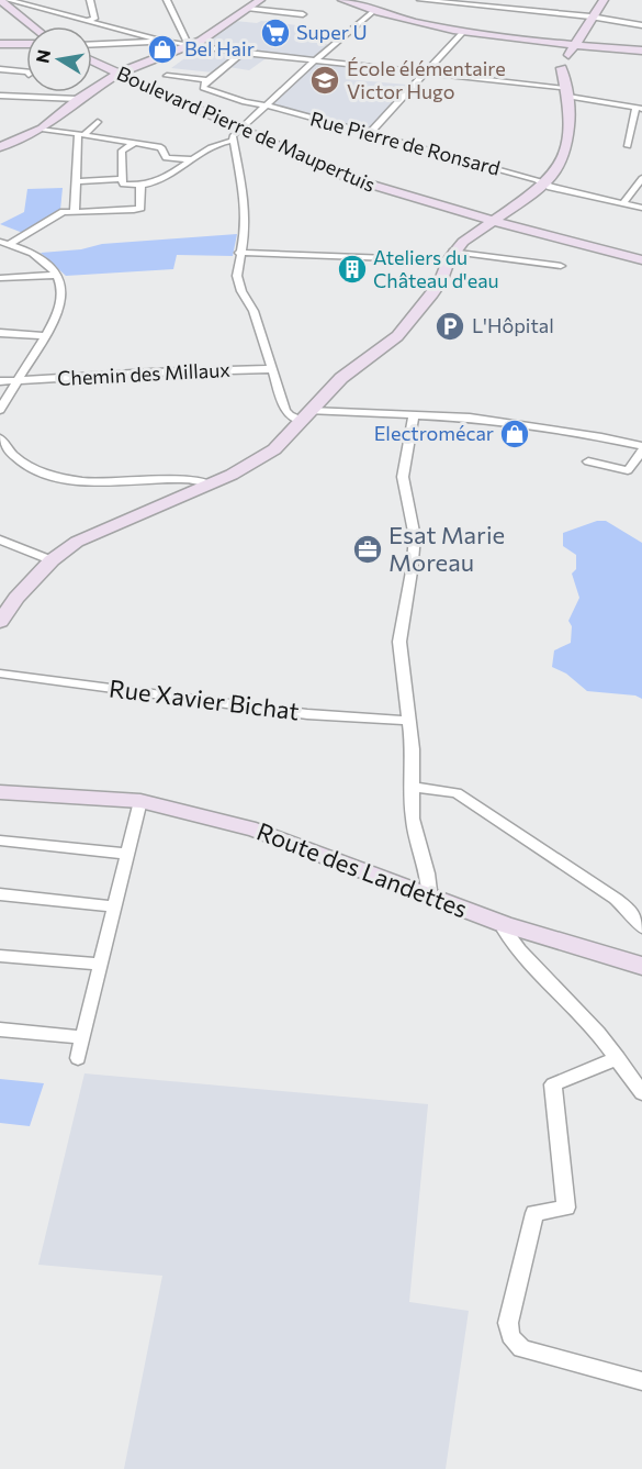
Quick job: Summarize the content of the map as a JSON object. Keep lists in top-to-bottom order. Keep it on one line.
{"streets":{"street":["Boulevard Pierre de Maupertuis","Rue Pierre de Ronsard","Chemin des Millaux","Rue Xavier Bichat","Route des Landettes"]},"places":{"supermarket":["Super U"],"shop":["Bel Hair","Electromécar"],"school or university":["École élémentaire Victor Hugo"],"building":["Ateliers du Château d'eau"],"parking":["L'Hôpital"],"office":["Esat Marie Moreau"]},"north":"left"}
